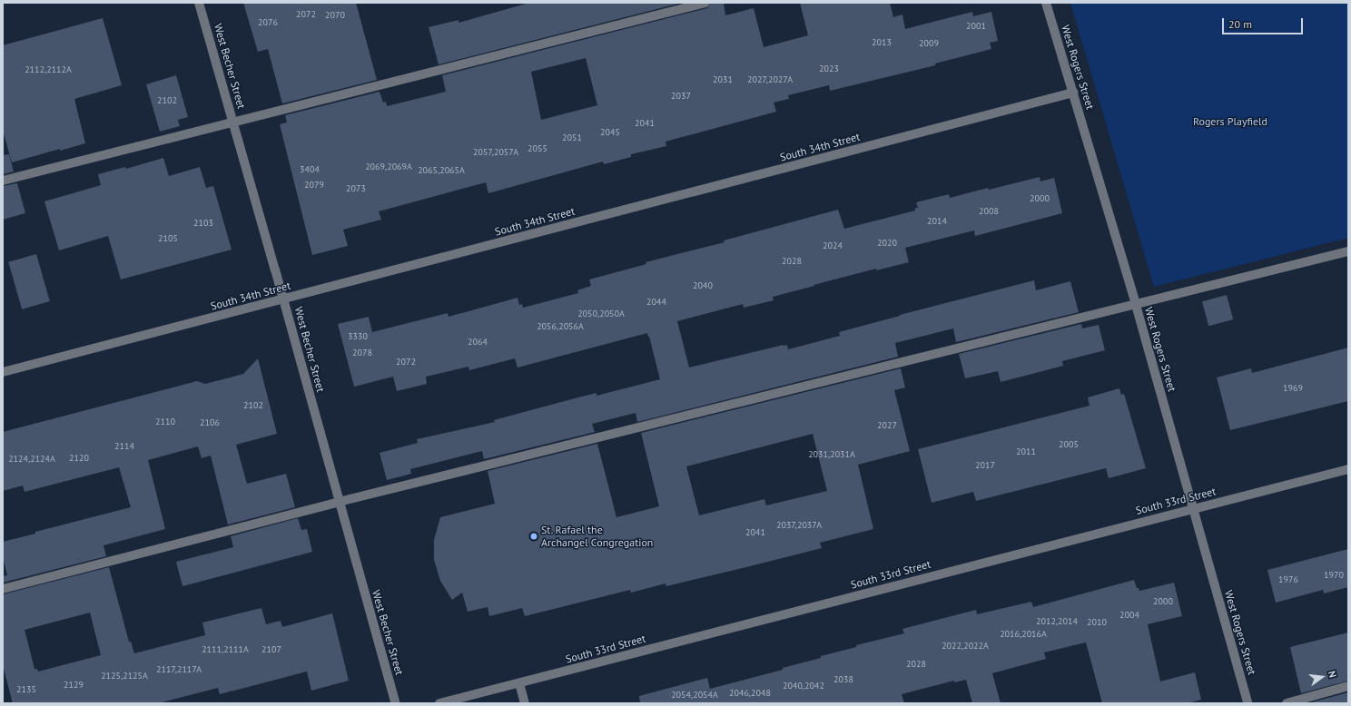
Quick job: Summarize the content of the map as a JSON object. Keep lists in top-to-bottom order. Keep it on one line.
{"streets":{"street":["West Becher Street","West Rogers Street","South 34th Street","South 33rd Street"]},"crossings":[["West Becher Street","South 34th Street"],["West Rogers Street","South 34th Street"],["West Rogers Street","South 33rd Street"]],"parks":["Rogers Playfield"],"places":["St. Rafael the Archangel Congregation"],"house_numbers":["2072","2070","2076","2001","2013","2009","2023","2112,2112A","2031","2027,2027A","2037","2102","2041","2045","2051","2055","2057,2057A","2069,2069A","3404","2065,2065A","2079","2073","2000","2008","2014","2103","2105","2020","2024","2028","2040","2044","2050,2050A","2056,2056A","3330","2064","2078","2072","1969","2102","2110","2106","2027","2005","2114","2011","2031,2031A","2120","2124,2124A","2017","2037,2037A","2041","1970","1976","2000","2004","2012,2014","2010","2016,2016A","2022,2022A","2111,2111A","2107","2028","2117,2117A","2125,2125A","2038","2129","2040,2042","2135","2046,2048","2054,2054A"],"scale_bar":"20 m","north":"right"}
